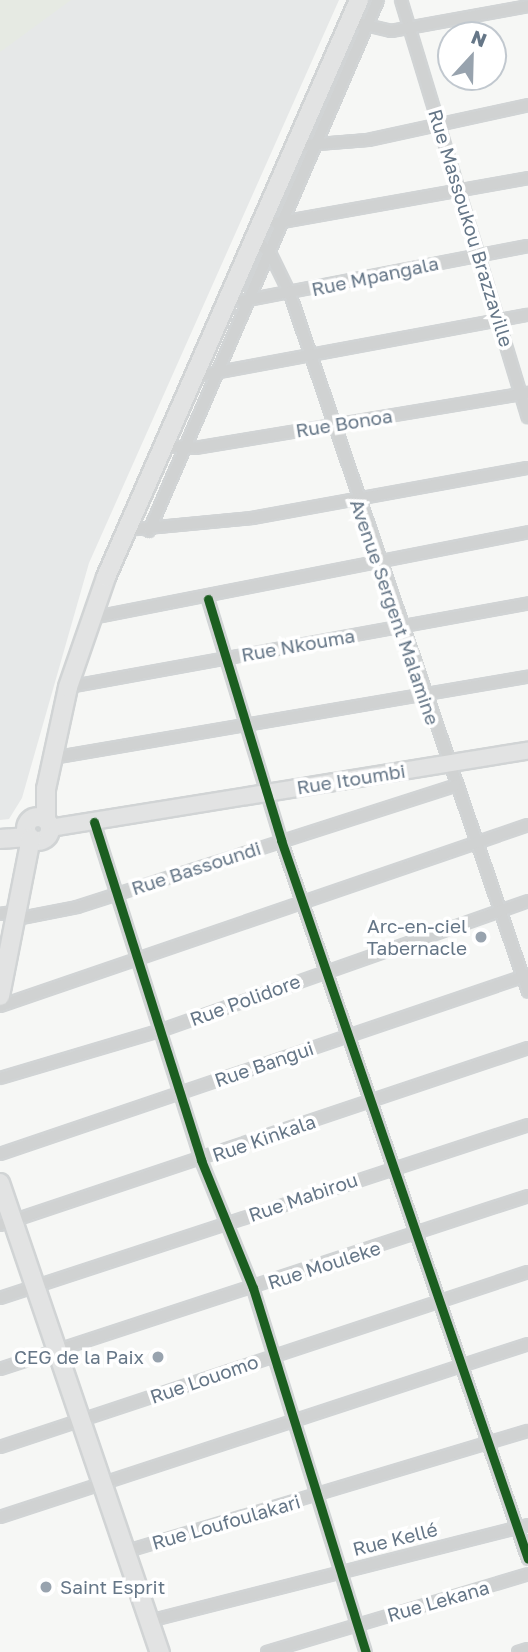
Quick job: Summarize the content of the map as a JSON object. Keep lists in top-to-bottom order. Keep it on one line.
{"streets":{"street":["Rue Massoukou Brazzaville","Rue Mpangala","Rue Bonoa","Avenue Sergent Malamine","Rue Nkouma","Rue Itoumbi","Rue Bassoundi","Rue Polidore","Rue Bangui","Rue Kinkala","Rue Mabirou","Rue Mouleke","Rue Louomo","Rue Loufoulakari","Rue Kellé","Rue Lekana"]},"crossings":[["Rue Massoukou Brazzaville","Rue Mpangala"],["Rue Massoukou Brazzaville","Rue Bonoa"],["Rue Mpangala","Avenue Sergent Malamine"],["Rue Bonoa","Avenue Sergent Malamine"],["Avenue Sergent Malamine","Rue Nkouma"],["Avenue Sergent Malamine","Rue Itoumbi"],["Avenue Sergent Malamine","Rue Bassoundi"],["Avenue Sergent Malamine","Rue Polidore"],["Avenue Sergent Malamine","Rue Bangui"]],"places":["Arc-en-ciel Tabernacle","CEG de la Paix","Saint Esprit"],"north":"top"}
